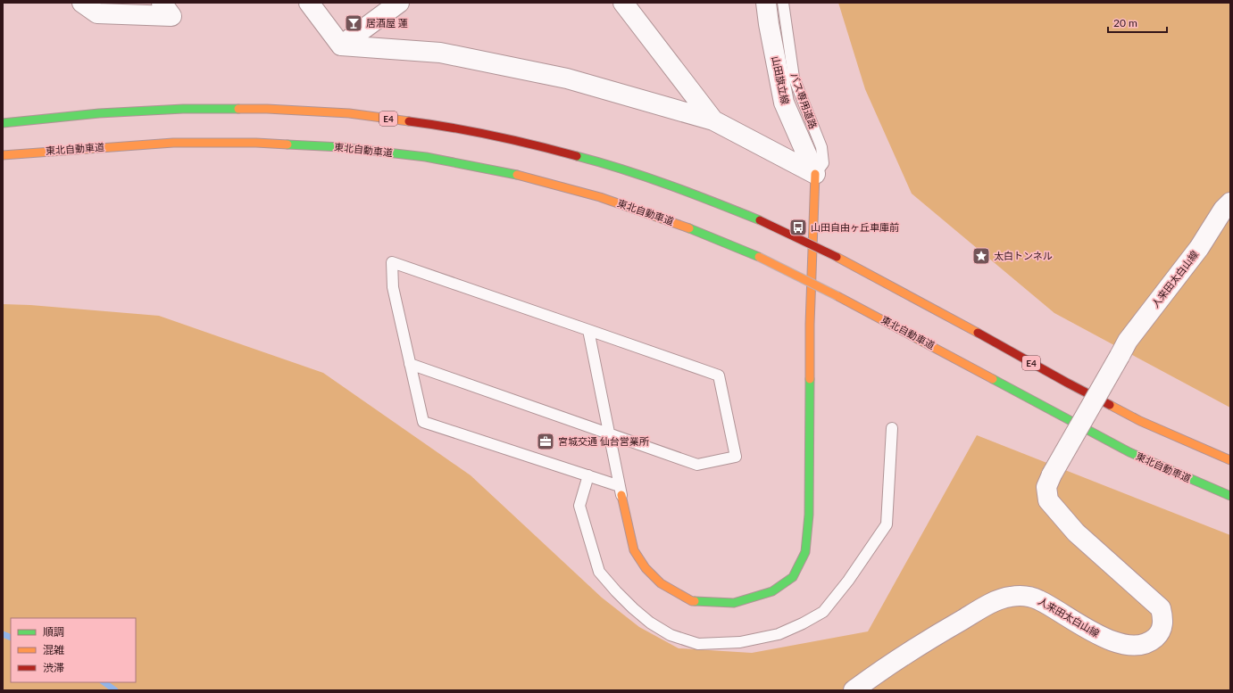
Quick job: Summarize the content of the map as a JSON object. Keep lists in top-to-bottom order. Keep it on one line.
{"streets":{"main road":["E4","東北自動車道"],"street":["山田旗立線","人来田太白山線"],"lane":["バス専用道路"]},"crossings":[["山田旗立線","バス専用道路"]],"places":{"bar":["居酒屋 蓮"],"bus stop":["山田自由ヶ丘車庫前"],"place":["太白トンネル"],"office":["宮城交通 仙台営業所"]},"legend":["順調","混雑","渋滞"],"scale_bar":"20 m"}
